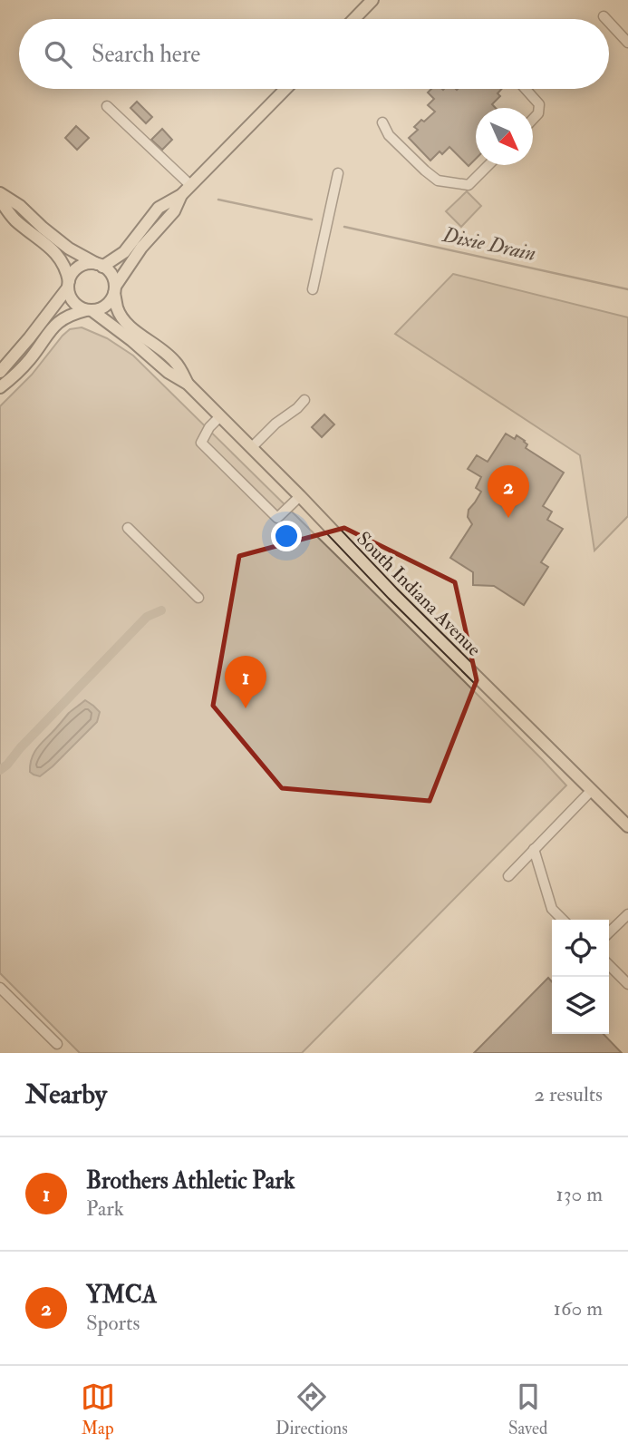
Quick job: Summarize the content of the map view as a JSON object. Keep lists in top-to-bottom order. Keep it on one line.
{"streets":{"main road":["South Indiana Avenue"]},"water":["Dixie Drain"],"north":"bottom right","page":{"search":"Search here","pins":["2","1"],"heading":["Nearby","2 results"],"list":[{"mark":"1","name":"Brothers Athletic Park","note":"Park","value":"130 m"},{"mark":"2","name":"YMCA","note":"Sports","value":"160 m"}],"nav":["Map","Directions","Saved"]}}
